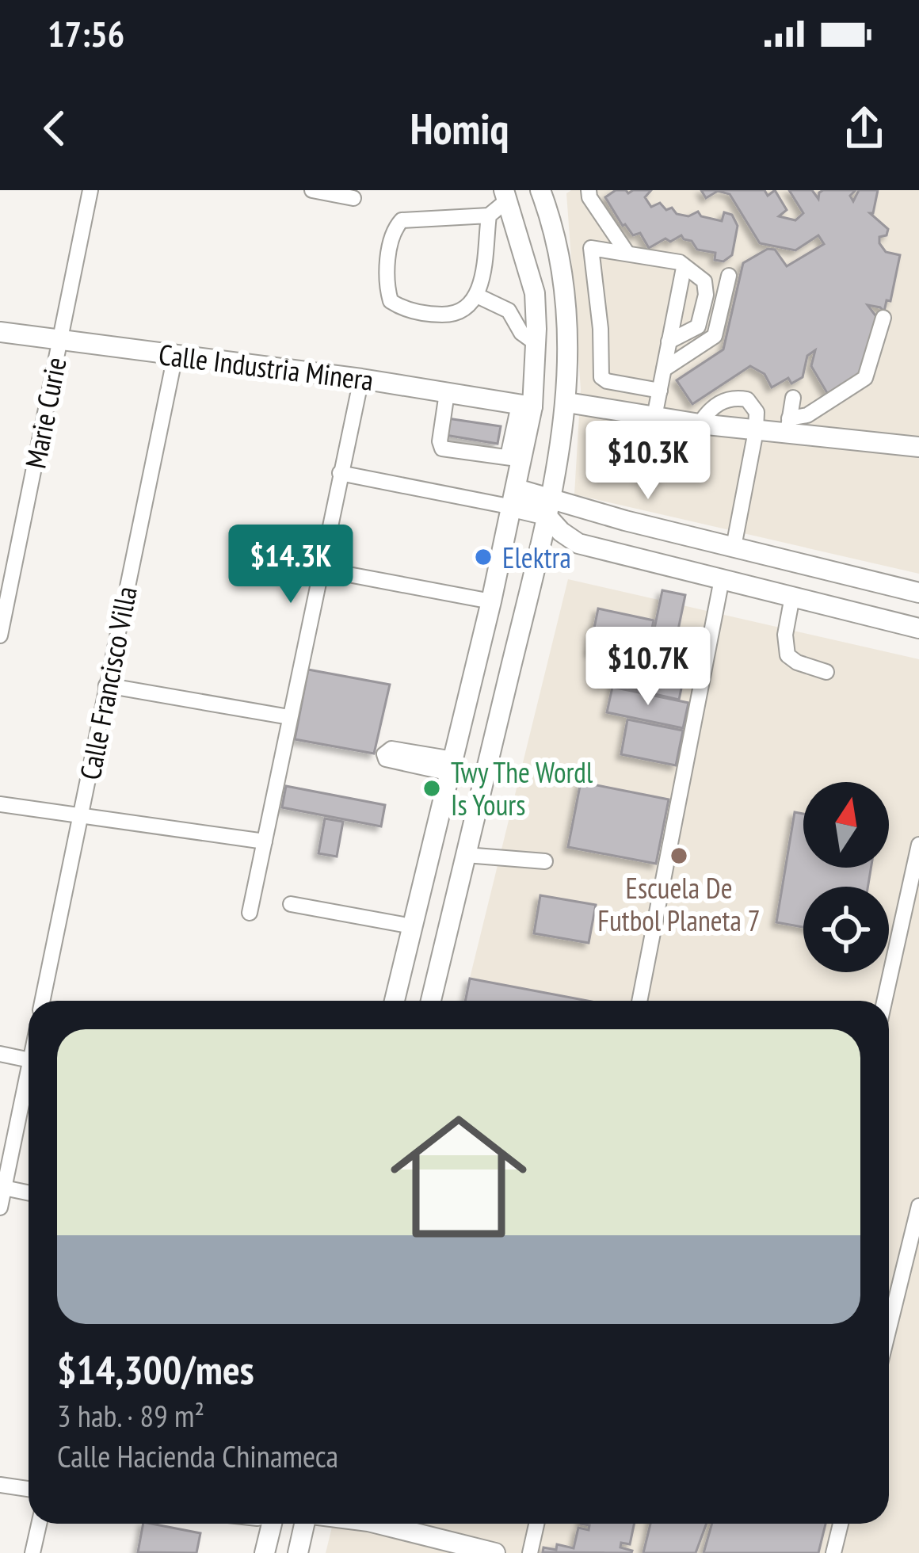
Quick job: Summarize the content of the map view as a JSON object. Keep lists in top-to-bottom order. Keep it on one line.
{"streets":{"main road":["Calle Industria Minera"],"street":["Marie Curie","Calle Francisco Villa"]},"crossings":[["Calle Industria Minera","Marie Curie"],["Calle Industria Minera","Calle Francisco Villa"]],"places":["Elektra","Twy The Wordl Is Yours","Escuela De Futbol Planeta 7"],"north":"top","page":{"status":"17:56","header":"Homiq","price":["$10.3K","$14.3K","$10.7K"],"list":[{"name":"$14,300/mes","note":"3 hab. · 89 m² · Calle Hacienda Chinameca"}]}}
